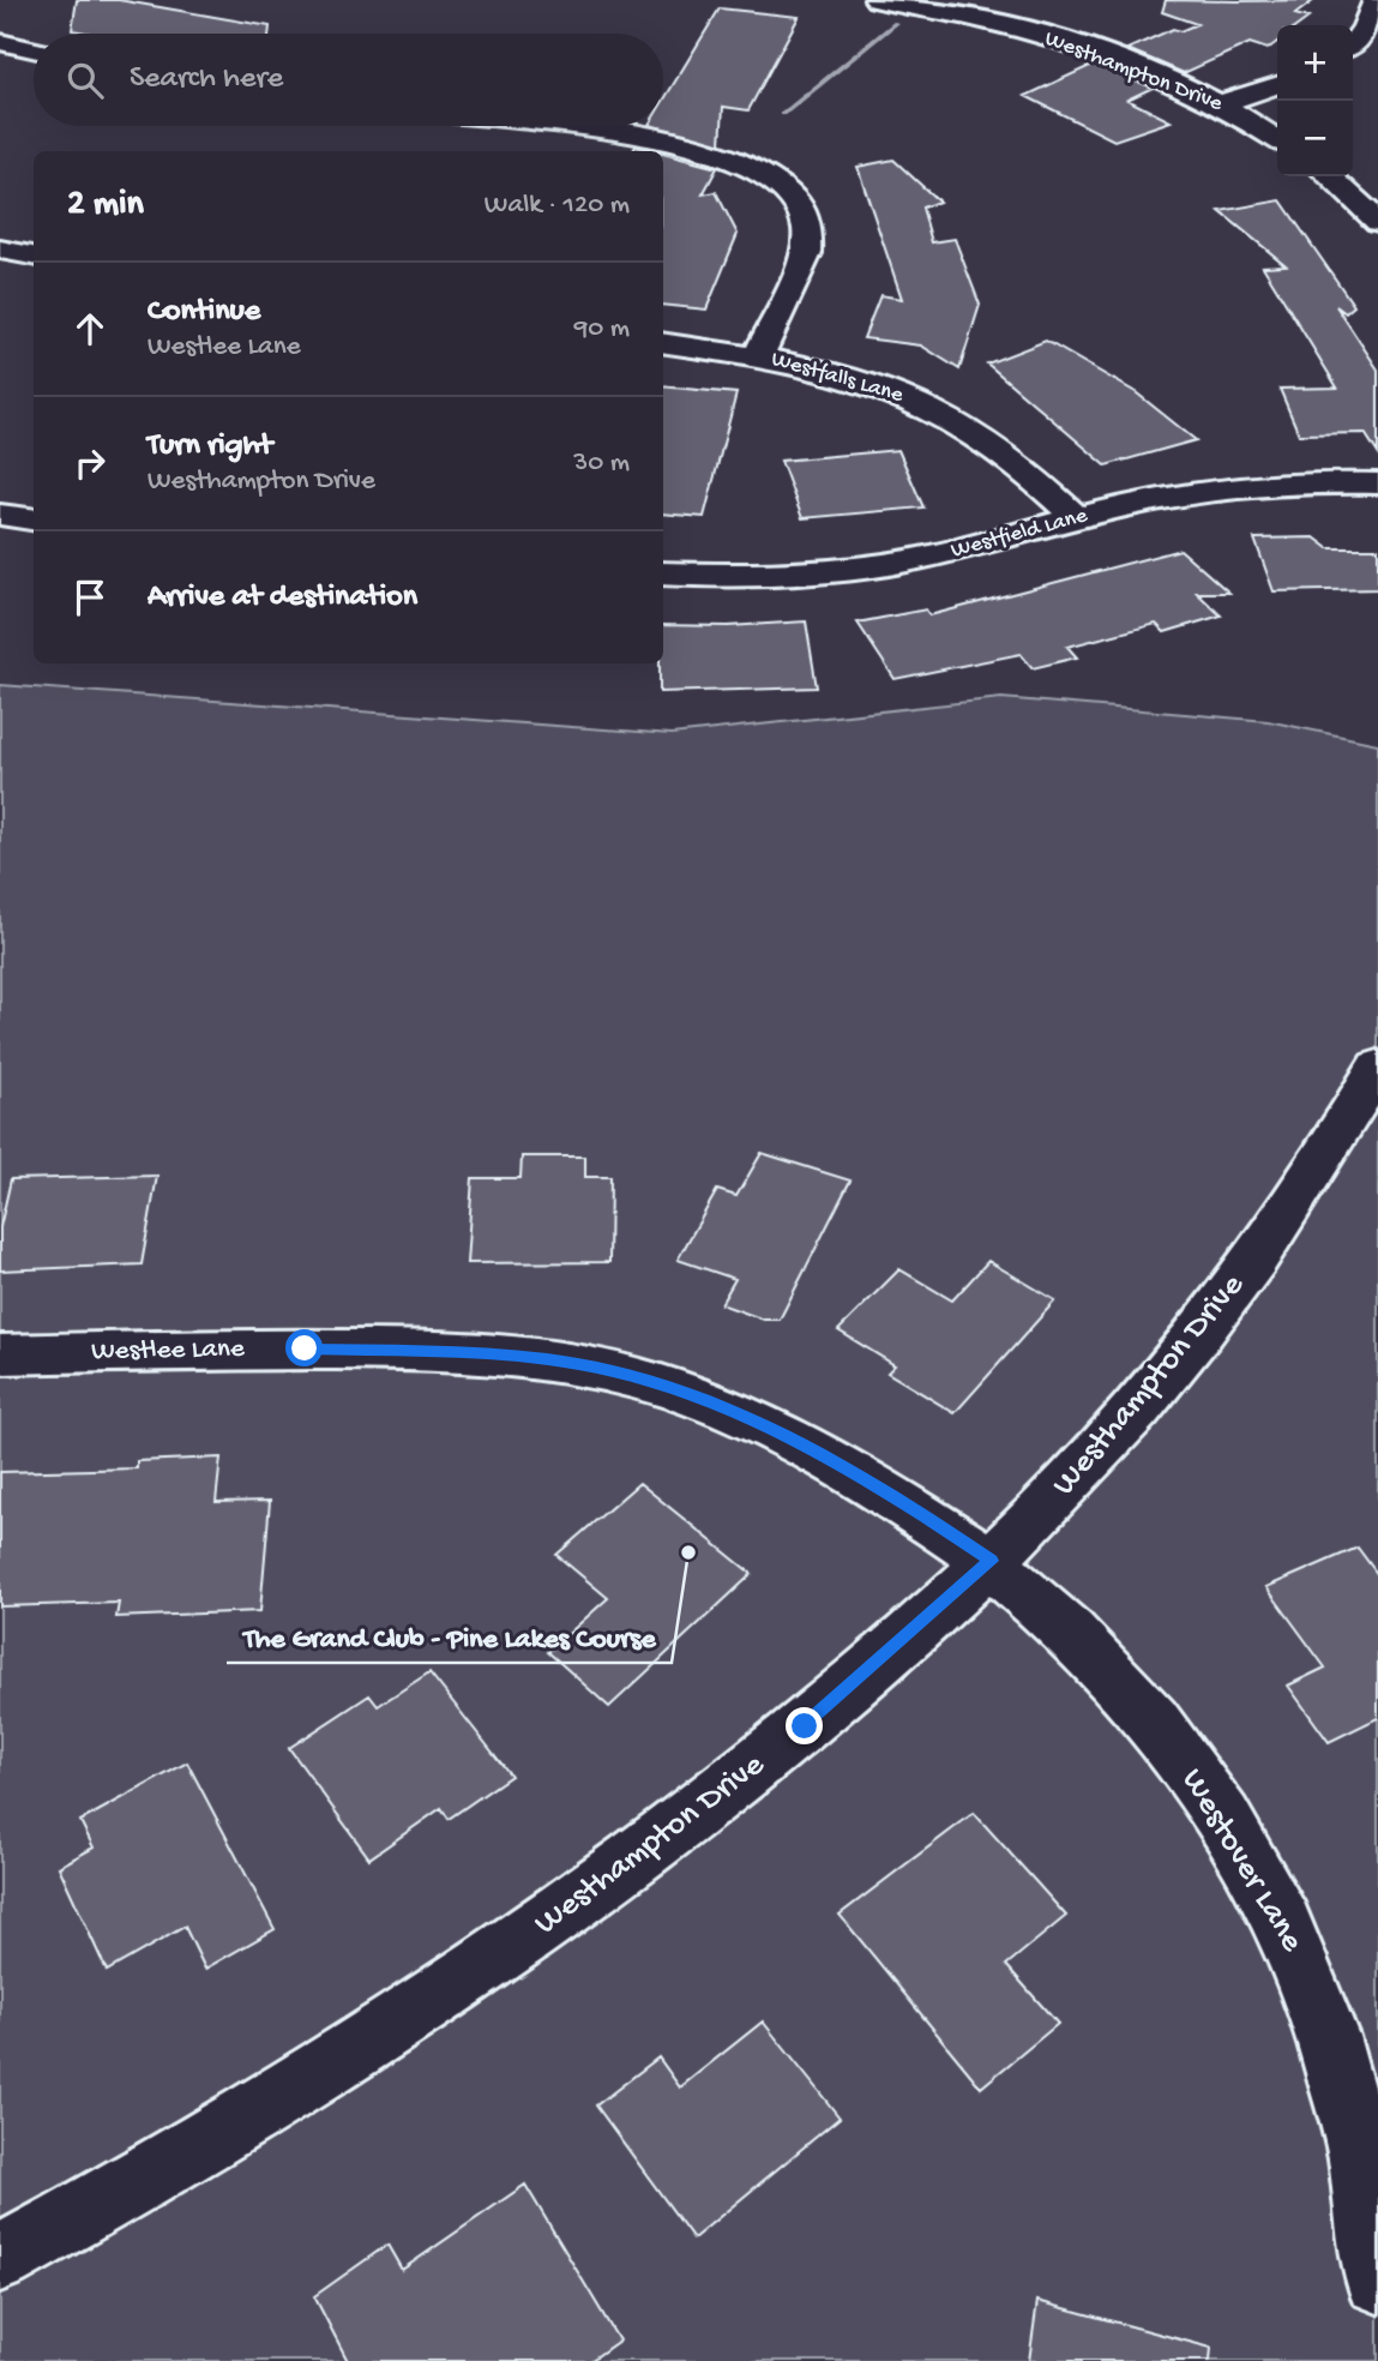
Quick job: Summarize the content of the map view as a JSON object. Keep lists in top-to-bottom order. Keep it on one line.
{"streets":{"street":["Westhampton Drive","Westfalls Lane","Westfield Lane","Westlee Lane","Westover Lane"]},"crossings":[["Westhampton Drive","Westlee Lane"],["Westhampton Drive","Westover Lane"],["Westfalls Lane","Westfield Lane"],["Westlee Lane","Westover Lane"]],"places":["The Grand Club - Pine Lakes Course"],"page":{"map_buttons":["+","−"],"search":"Search here","heading":["2 min","Walk · 120 m"],"list":[["Continue","Westlee Lane","90 m"],["Turn right","Westhampton Drive","30 m"],"Arrive at destination"]}}
